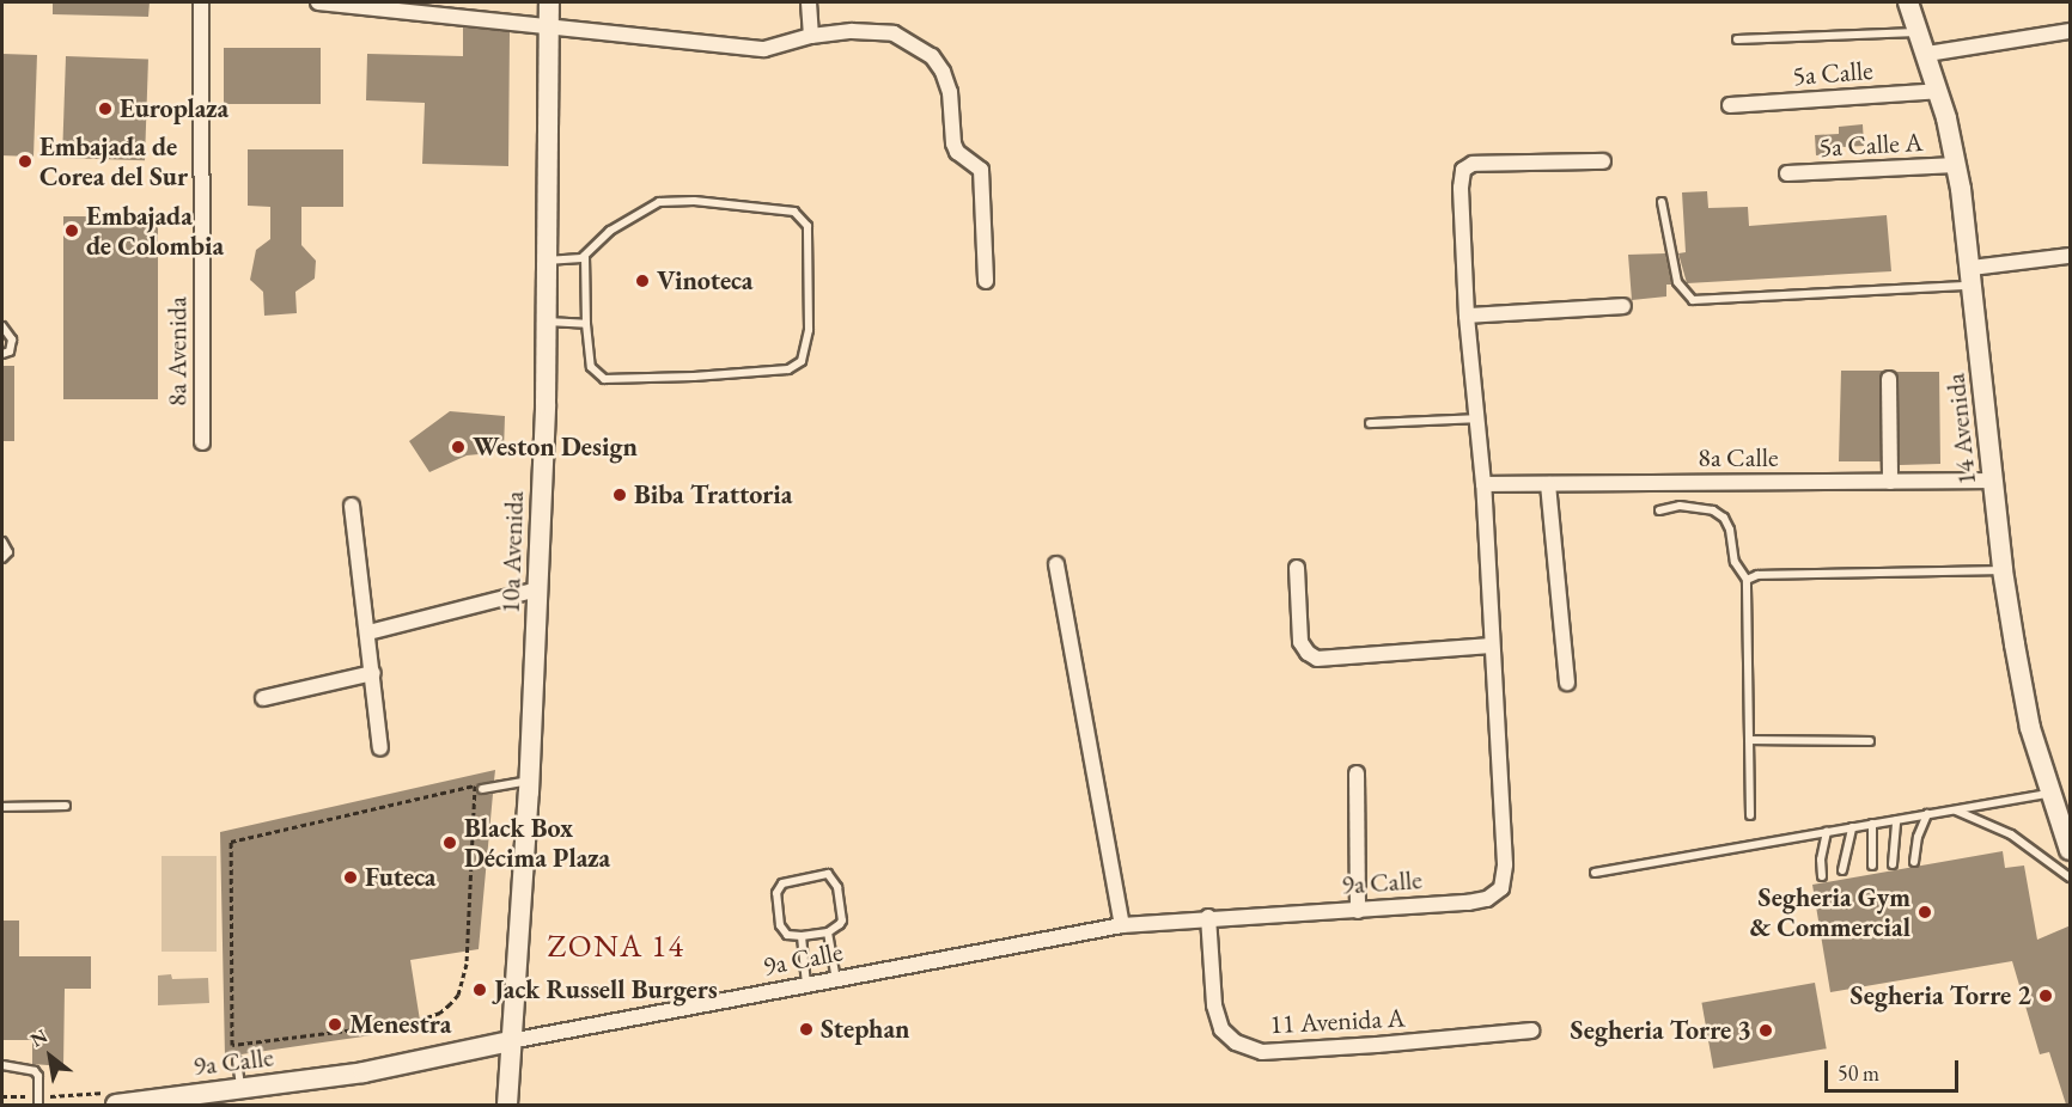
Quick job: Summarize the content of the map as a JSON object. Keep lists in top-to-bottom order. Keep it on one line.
{"streets":{"street":["5a Calle","5a Calle A","8a Avenida","14 Avenida","8a Calle","10a Avenida","9a Calle","11 Avenida A"]},"crossings":[["5a Calle","14 Avenida"],["5a Calle A","14 Avenida"],["14 Avenida","8a Calle"],["10a Avenida","9a Calle"],["9a Calle","11 Avenida A"]],"districts":["ZONA 14"],"places":["Europlaza","Embajada de Corea del Sur","Embajada de Colombia","Vinoteca","Weston Design","Biba Trattoria","Black Box Décima Plaza","Futeca","Segheria Gym & Commercial","Jack Russell Burgers","Segheria Torre 2","Menestra","Stephan","Segheria Torre 3"],"scale_bar":"50 m","north":"top left"}
